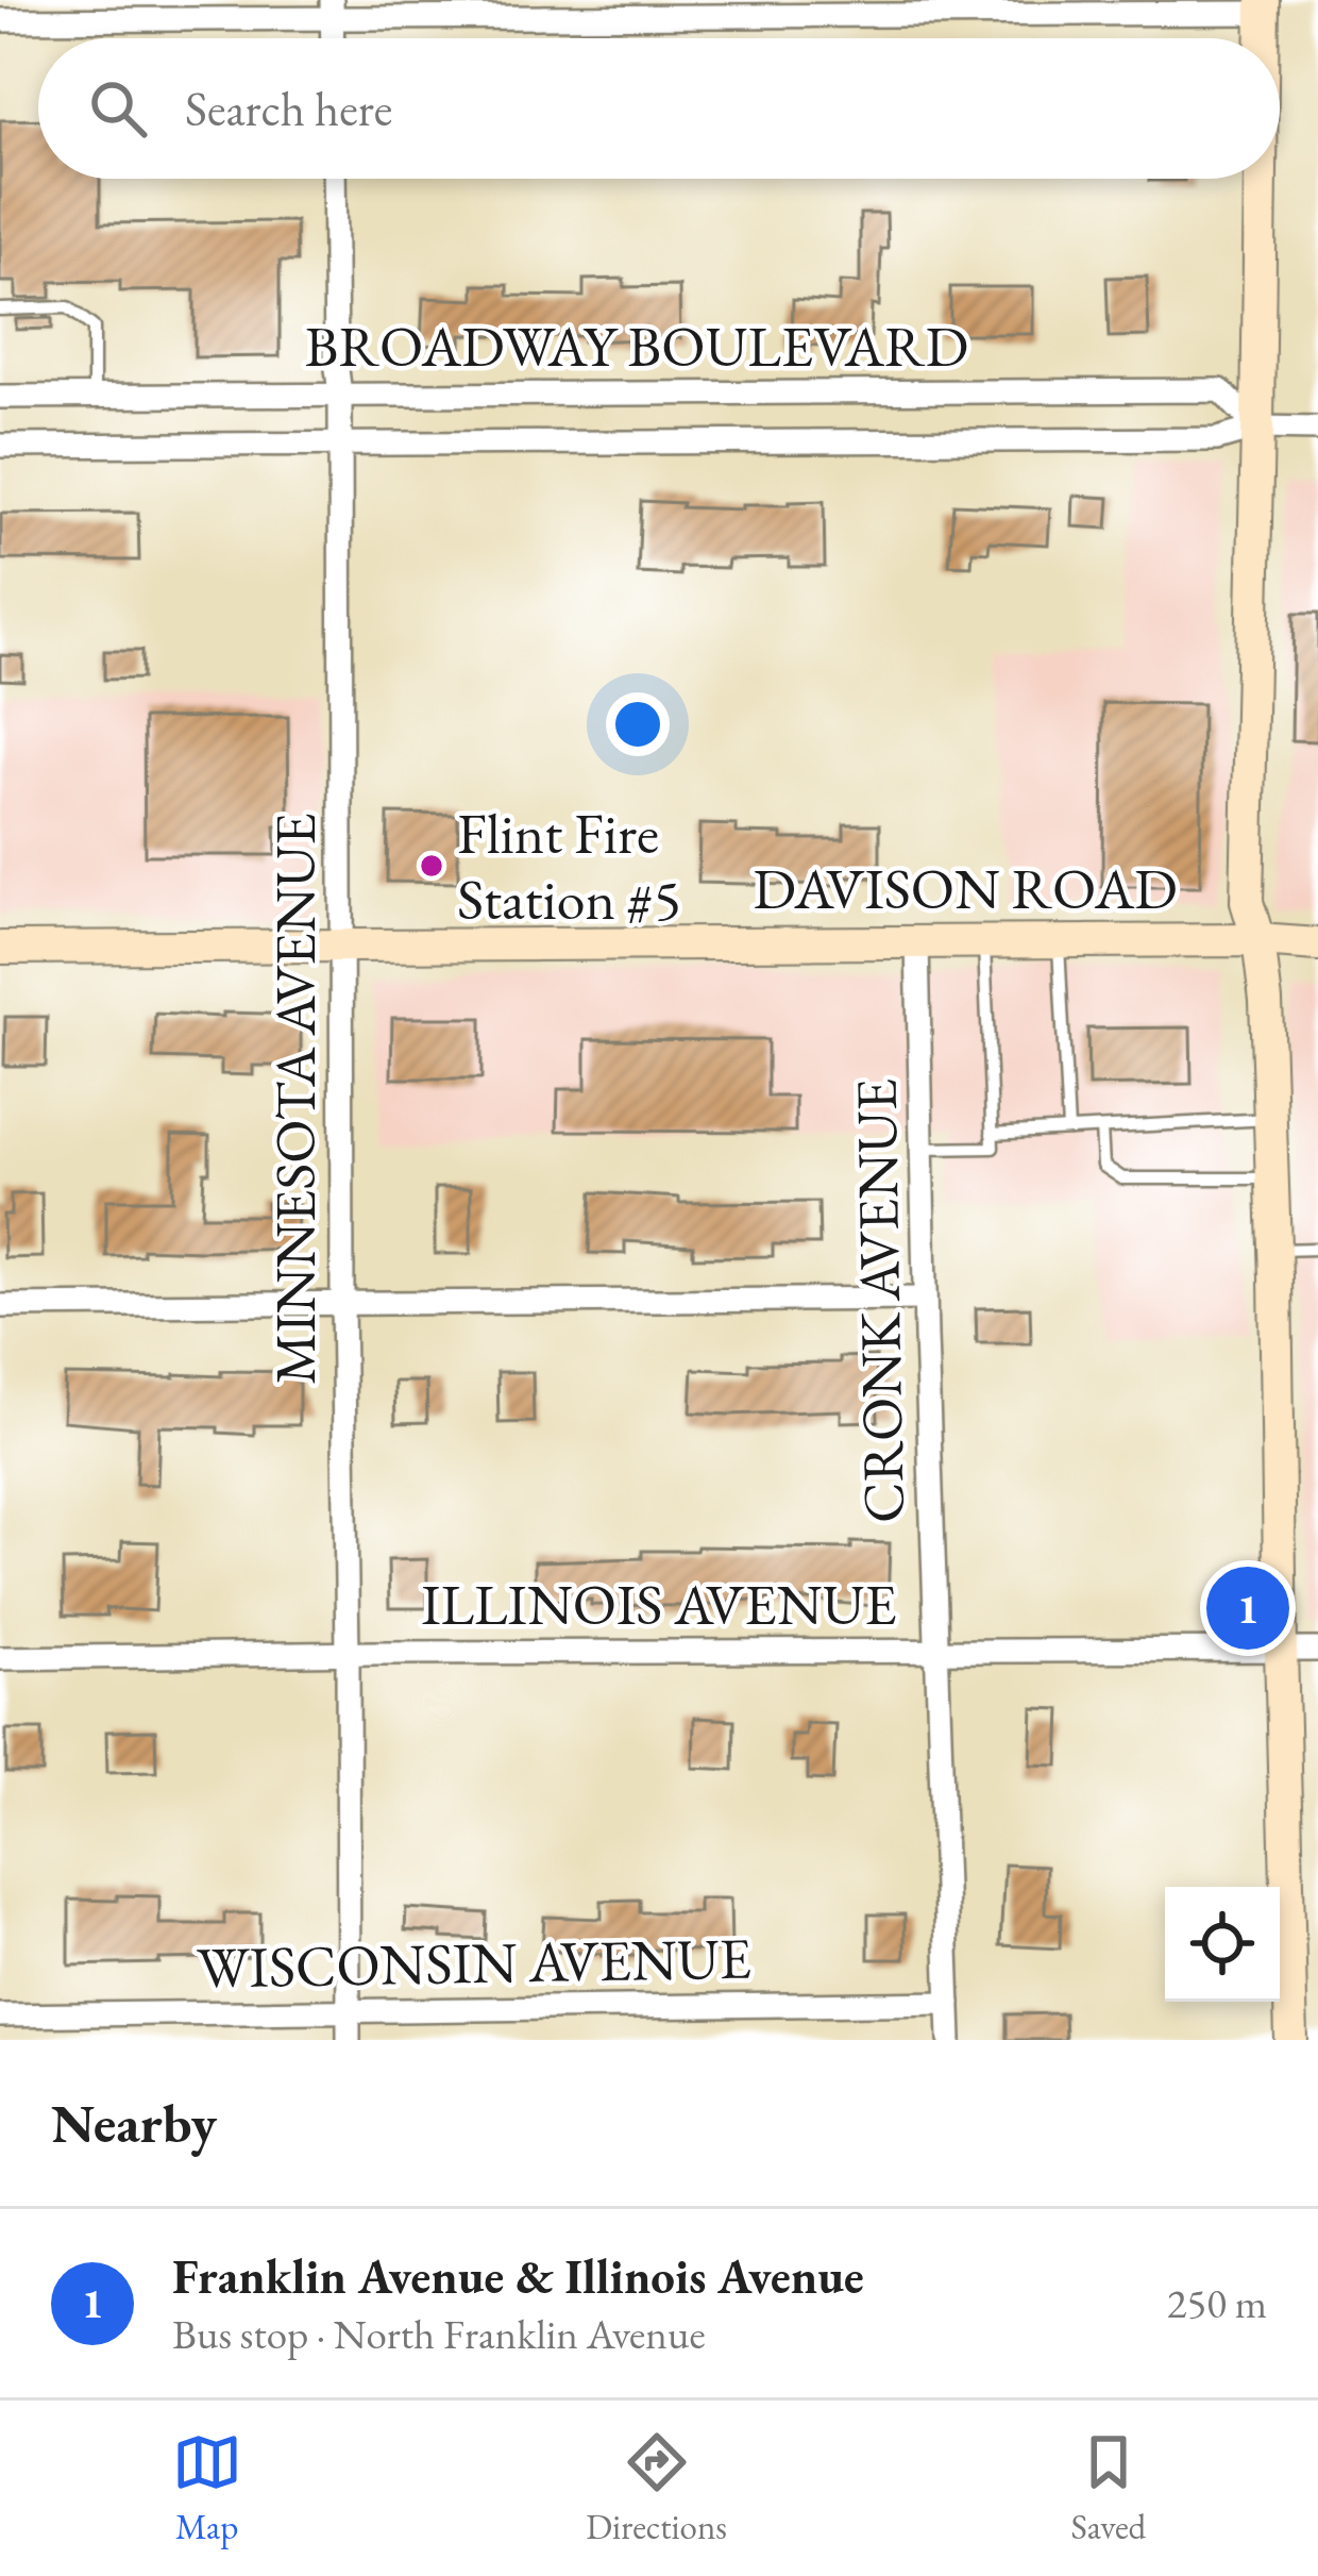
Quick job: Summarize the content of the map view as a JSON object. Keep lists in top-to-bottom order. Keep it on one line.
{"streets":{"street":["BROADWAY BOULEVARD","DAVISON ROAD","MINNESOTA AVENUE","CRONK AVENUE","ILLINOIS AVENUE","WISCONSIN AVENUE"]},"crossings":[["BROADWAY BOULEVARD","MINNESOTA AVENUE"],["DAVISON ROAD","MINNESOTA AVENUE"],["DAVISON ROAD","CRONK AVENUE"],["MINNESOTA AVENUE","ILLINOIS AVENUE"],["MINNESOTA AVENUE","WISCONSIN AVENUE"],["CRONK AVENUE","ILLINOIS AVENUE"],["CRONK AVENUE","WISCONSIN AVENUE"]],"places":["Flint Fire Station #5"],"page":{"search":"Search here","pins":"1","heading":"Nearby","list":[{"mark":"1","name":"Franklin Avenue & Illinois Avenue","note":"Bus stop · North Franklin Avenue","value":"250 m"}],"nav":["Map","Directions","Saved"]}}
